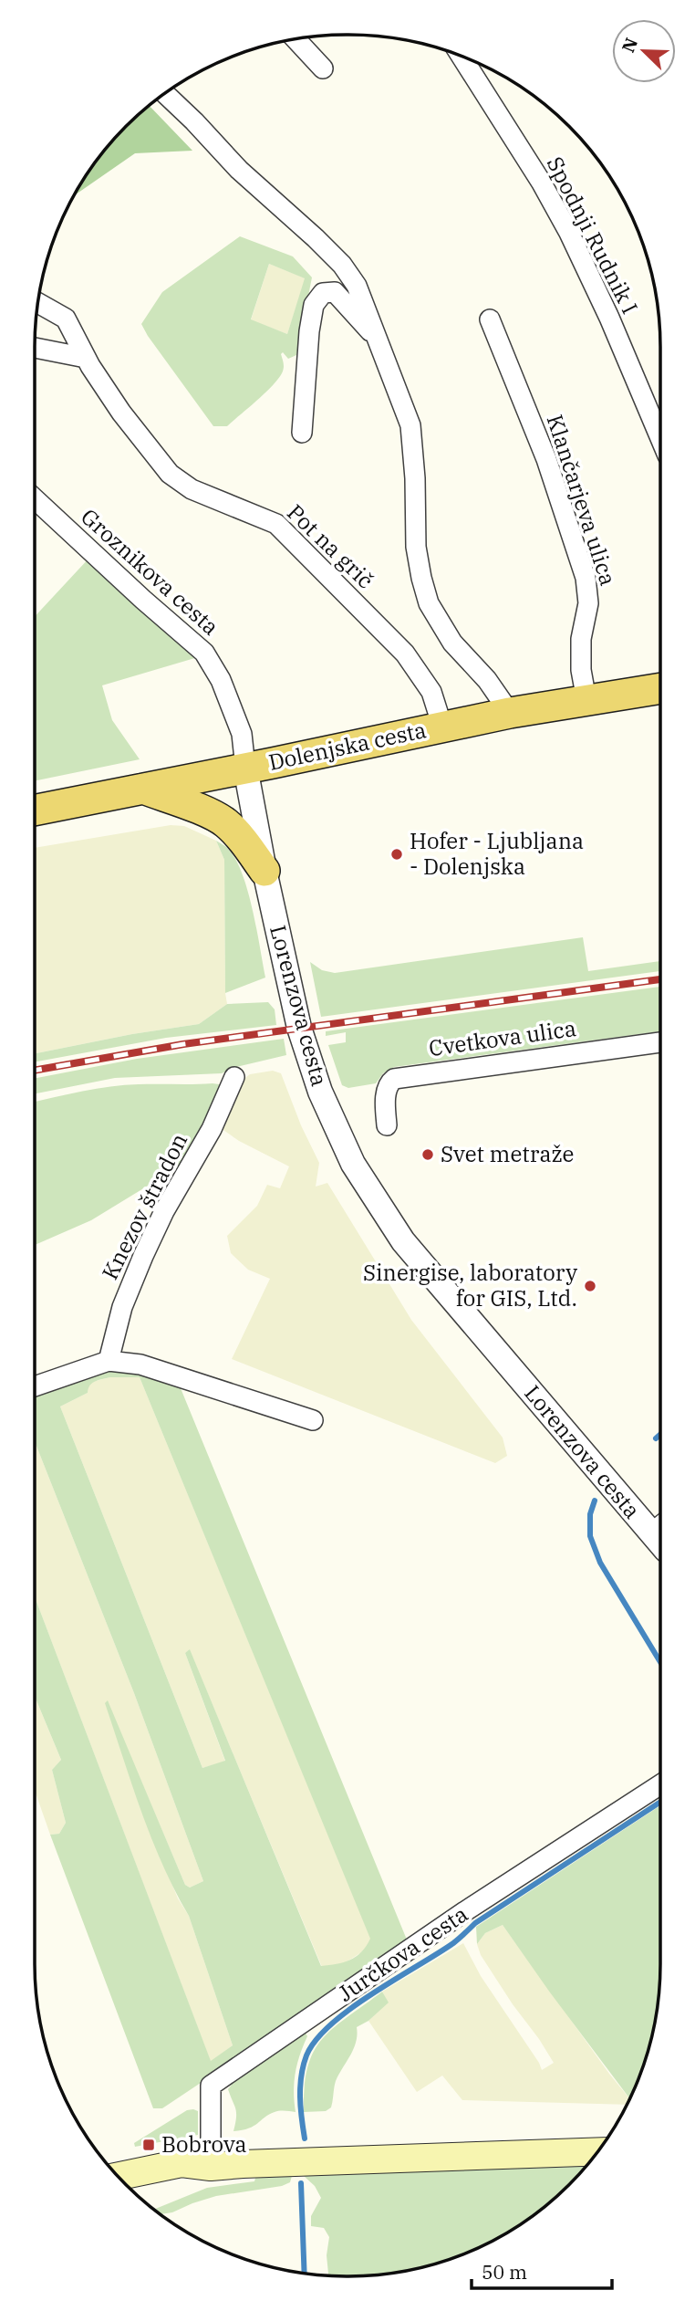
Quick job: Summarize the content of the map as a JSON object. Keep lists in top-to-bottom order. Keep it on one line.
{"streets":{"main road":["Dolenjska cesta"],"street":["Spodnji Rudnik I","Klančarjeva ulica","Pot na grič","Groznikova cesta","Lorenzova cesta","Cvetkova ulica","Knezov štradon","Jurčkova cesta"]},"crossings":[["Klančarjeva ulica","Dolenjska cesta"],["Pot na grič","Dolenjska cesta"],["Groznikova cesta","Dolenjska cesta"],["Groznikova cesta","Lorenzova cesta"],["Dolenjska cesta","Lorenzova cesta"]],"places":{"other":["Hofer - Ljubljana - Dolenjska","Svet metraže","Sinergise, laboratory for GIS, Ltd."],"transit":["Bobrova"]},"scale_bar":"50 m","north":"top left"}
